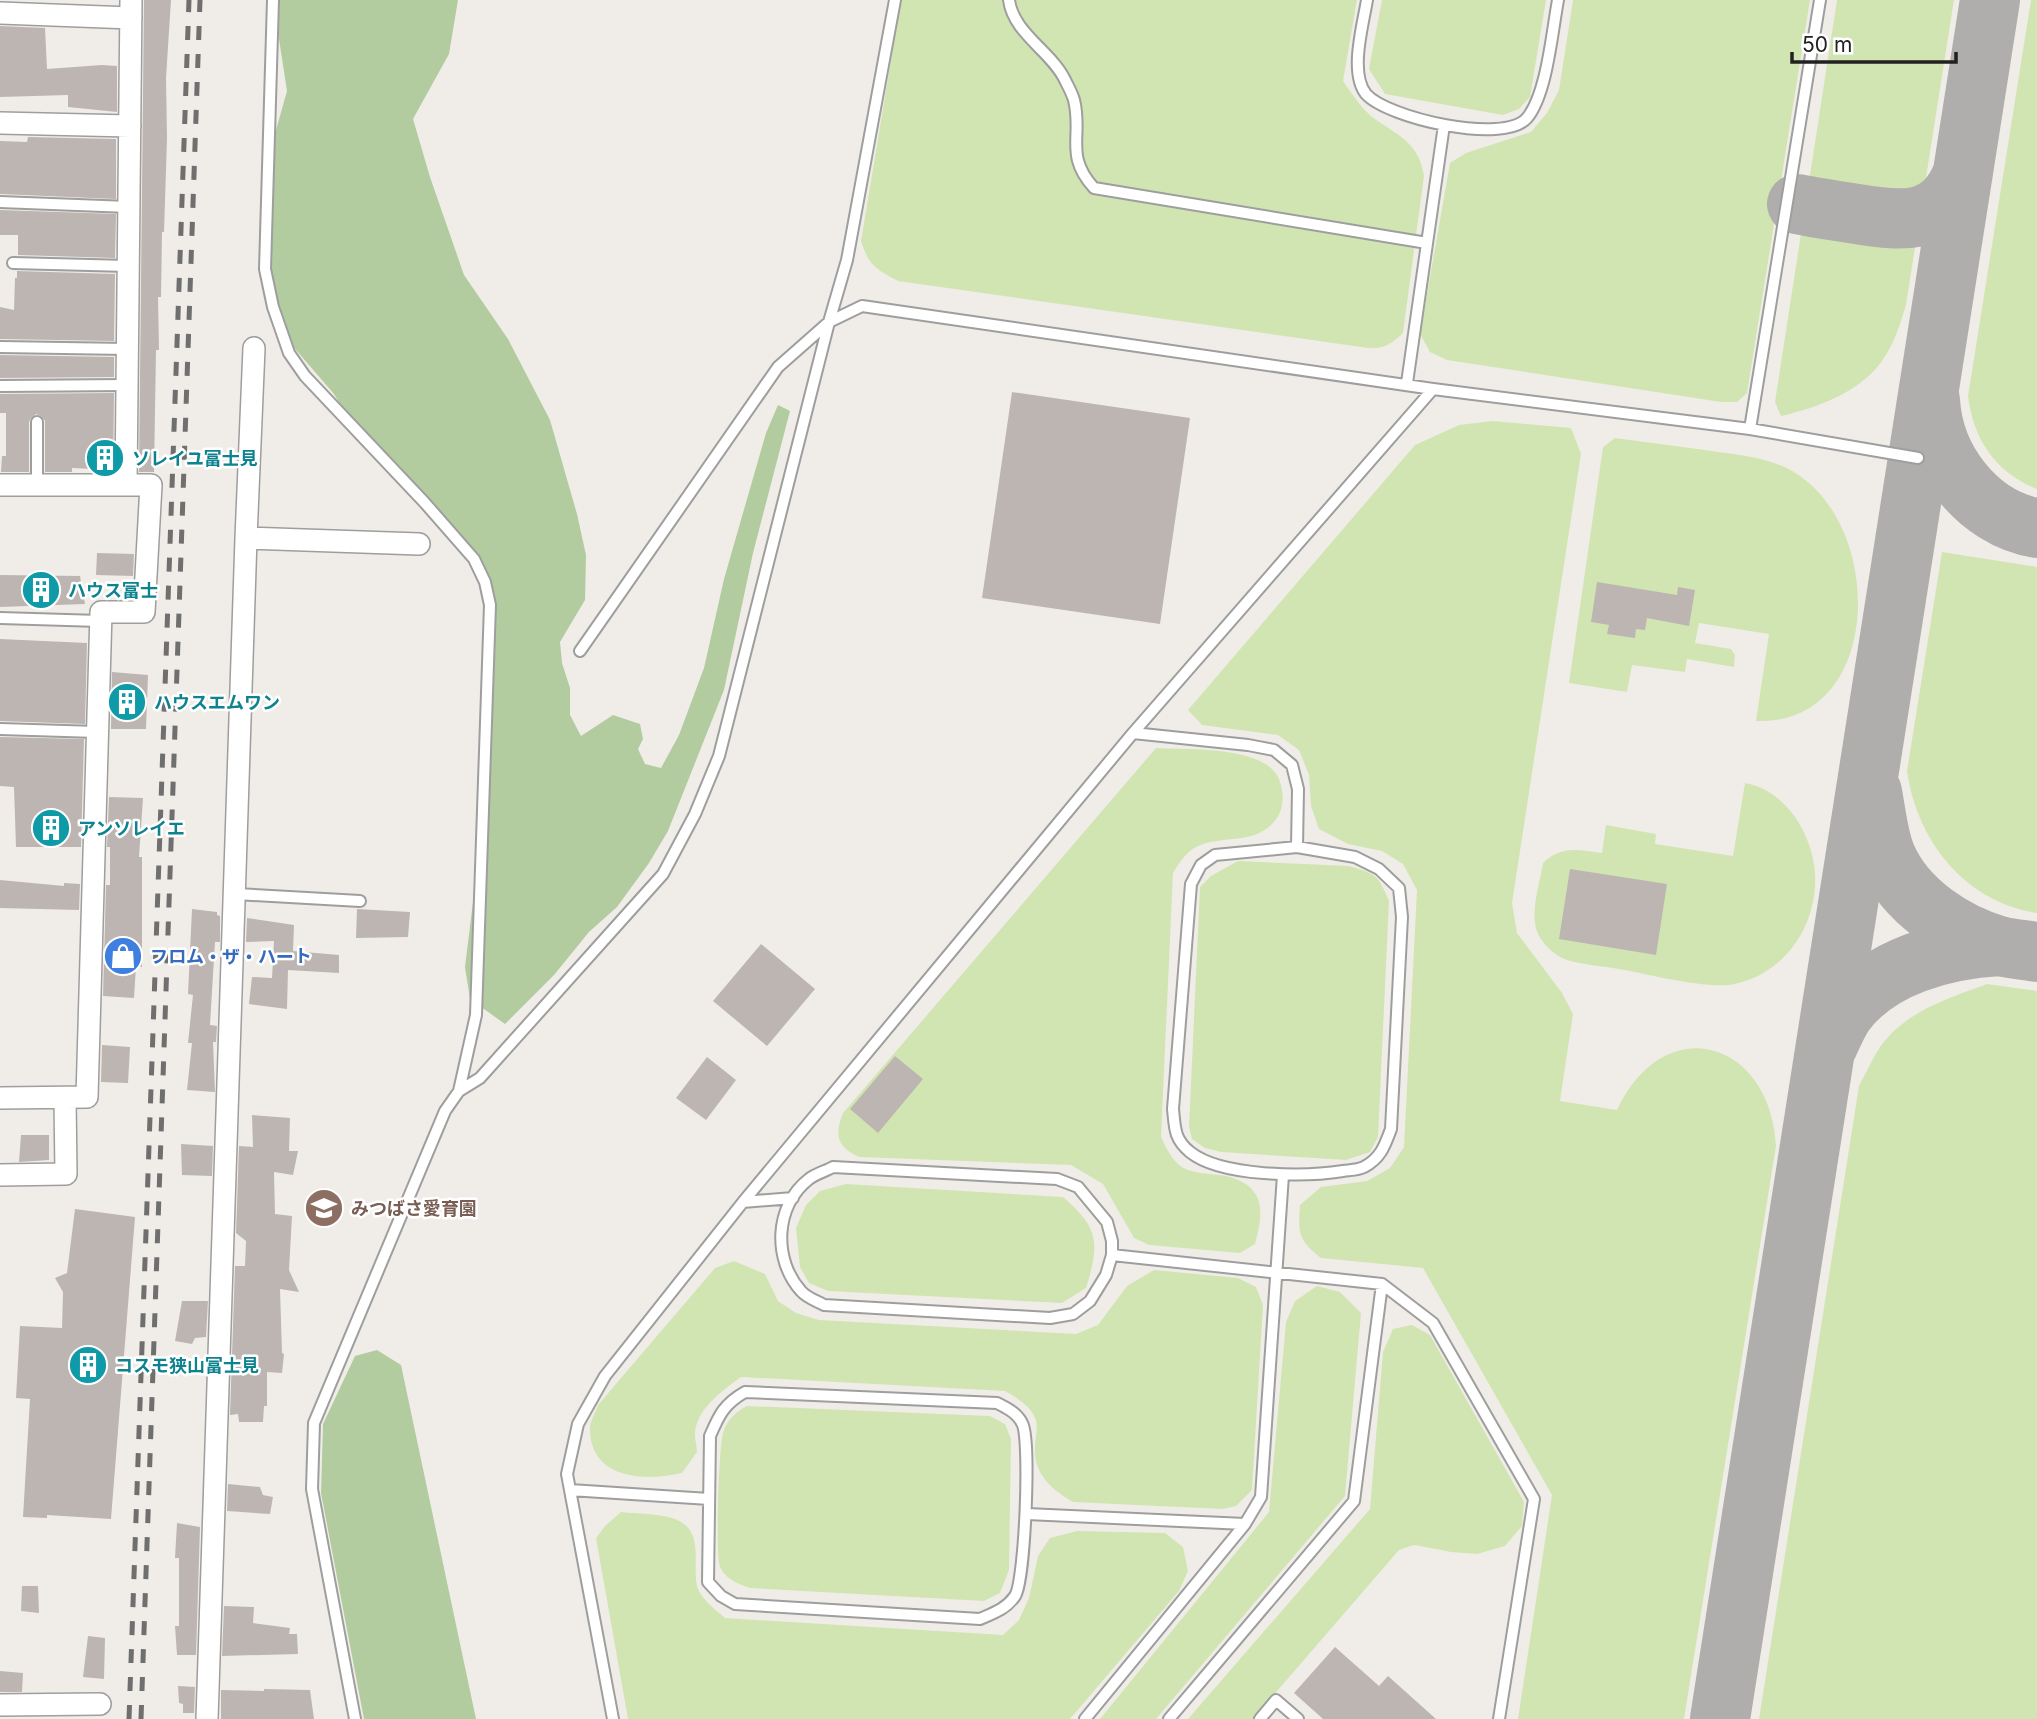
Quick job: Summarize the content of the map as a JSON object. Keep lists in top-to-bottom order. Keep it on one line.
{"places":{"building":["ソレイユ富士見","ハウス富士","ハウスエムワン","アンソレイエ","コスモ狭山富士見"],"shop":["フロム・ザ・ハート"],"school or university":["みつばさ愛育園"]},"scale_bar":"50 m"}
